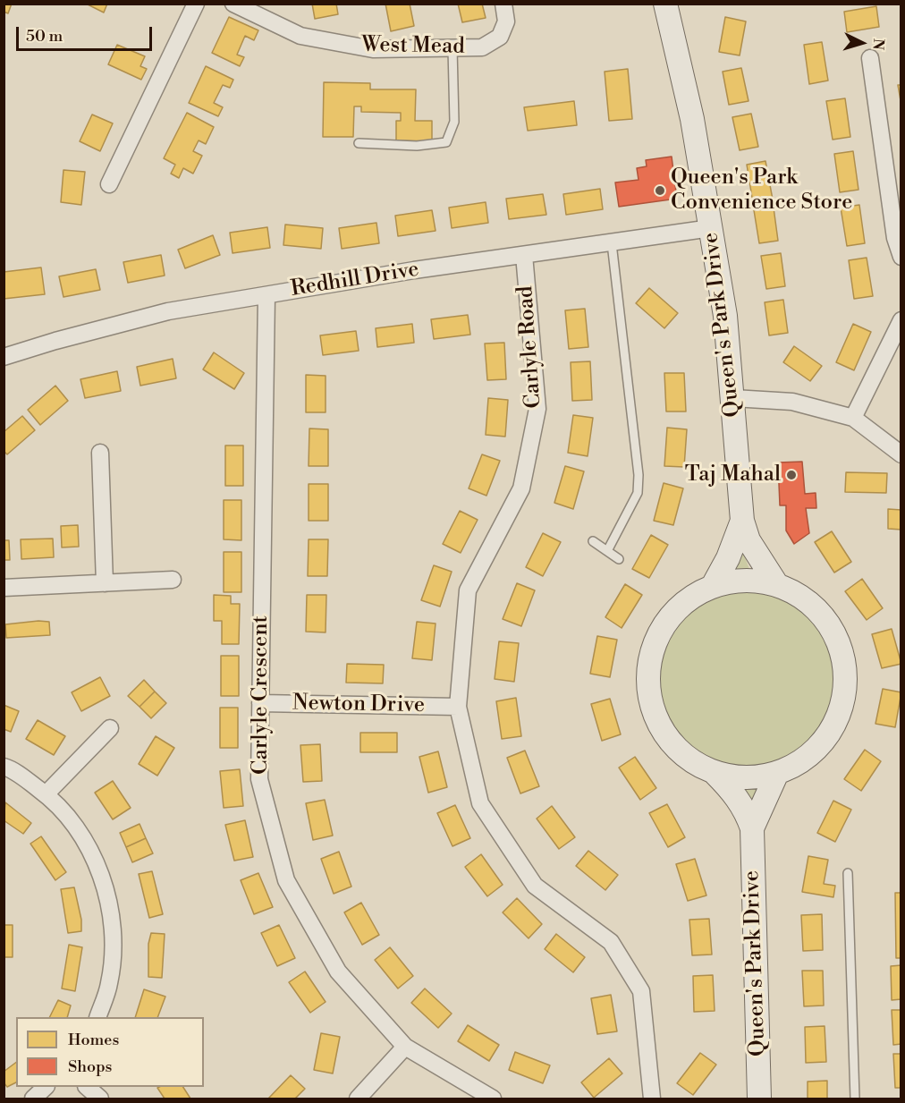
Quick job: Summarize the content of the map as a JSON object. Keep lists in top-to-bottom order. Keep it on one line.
{"streets":{"street":["West Mead","Redhill Drive","Queen's Park Drive","Carlyle Road","Carlyle Crescent","Newton Drive"]},"crossings":[["Redhill Drive","Queen's Park Drive"],["Redhill Drive","Carlyle Road"],["Redhill Drive","Carlyle Crescent"],["Carlyle Road","Newton Drive"],["Carlyle Crescent","Newton Drive"]],"places":["Queen's Park Convenience Store","Taj Mahal"],"legend":["Homes","Shops"],"scale_bar":"50 m","north":"right"}
